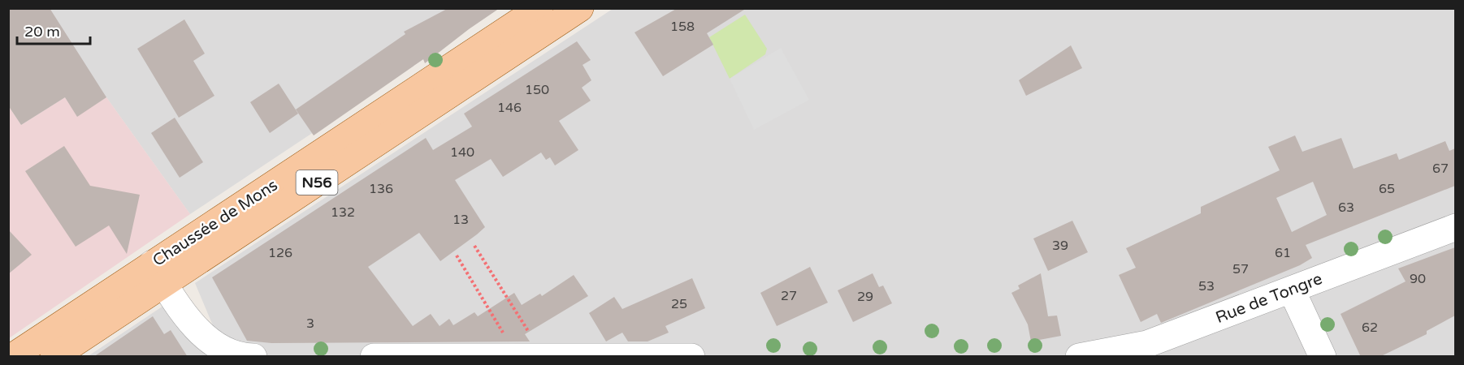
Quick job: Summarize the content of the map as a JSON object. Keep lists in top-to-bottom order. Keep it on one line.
{"streets":{"main road":["N56","Chaussée de Mons"],"street":["Rue de Tongre"]},"house_numbers":["158","150","146","140","67","136","65","63","132","13","39","126","61","57","90","53","27","29","25","3","62"],"scale_bar":"20 m"}
